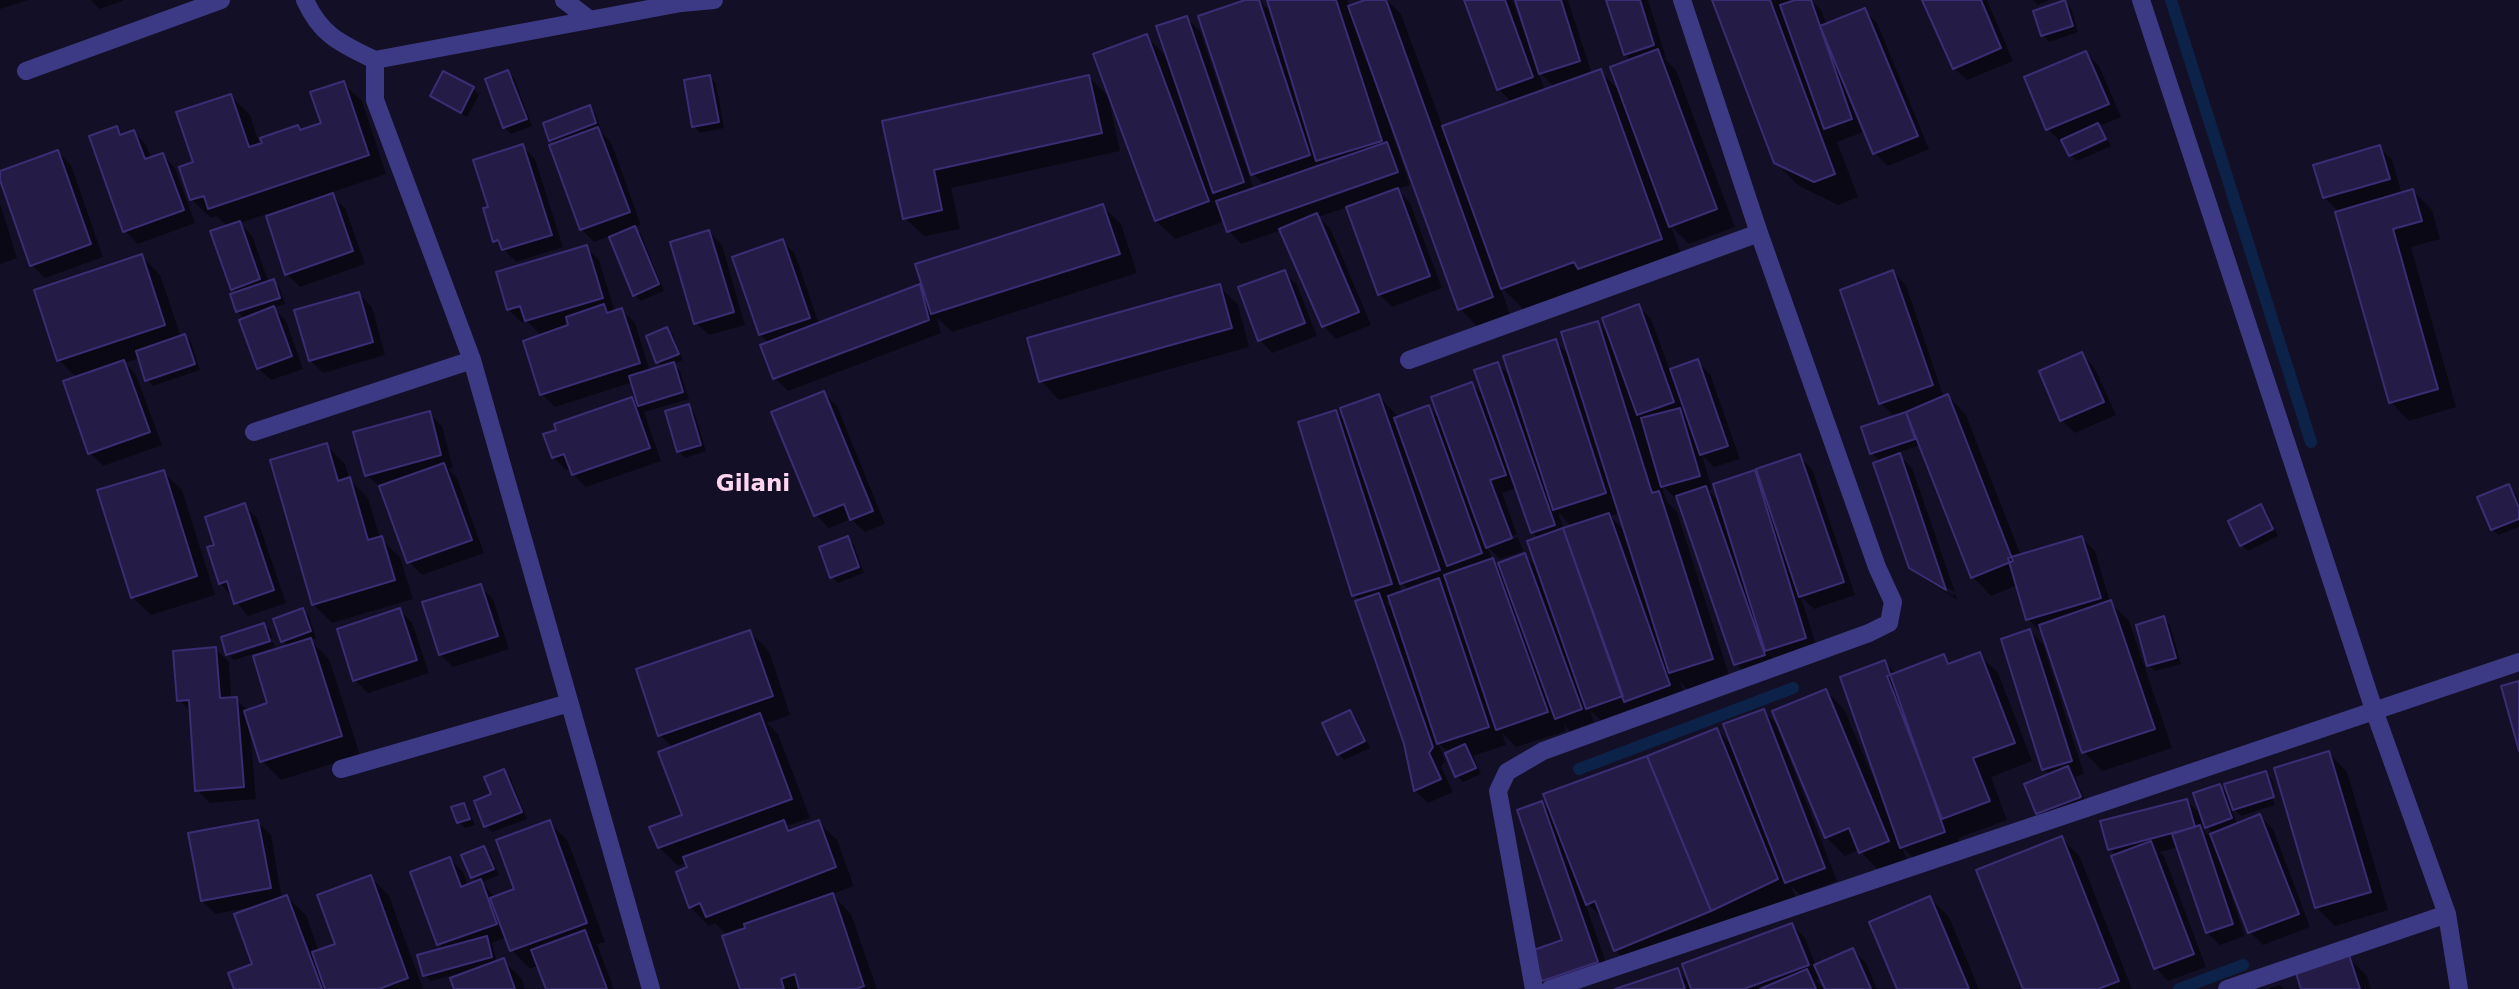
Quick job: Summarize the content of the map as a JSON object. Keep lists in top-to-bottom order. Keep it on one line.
{"districts":["Gilani"]}
